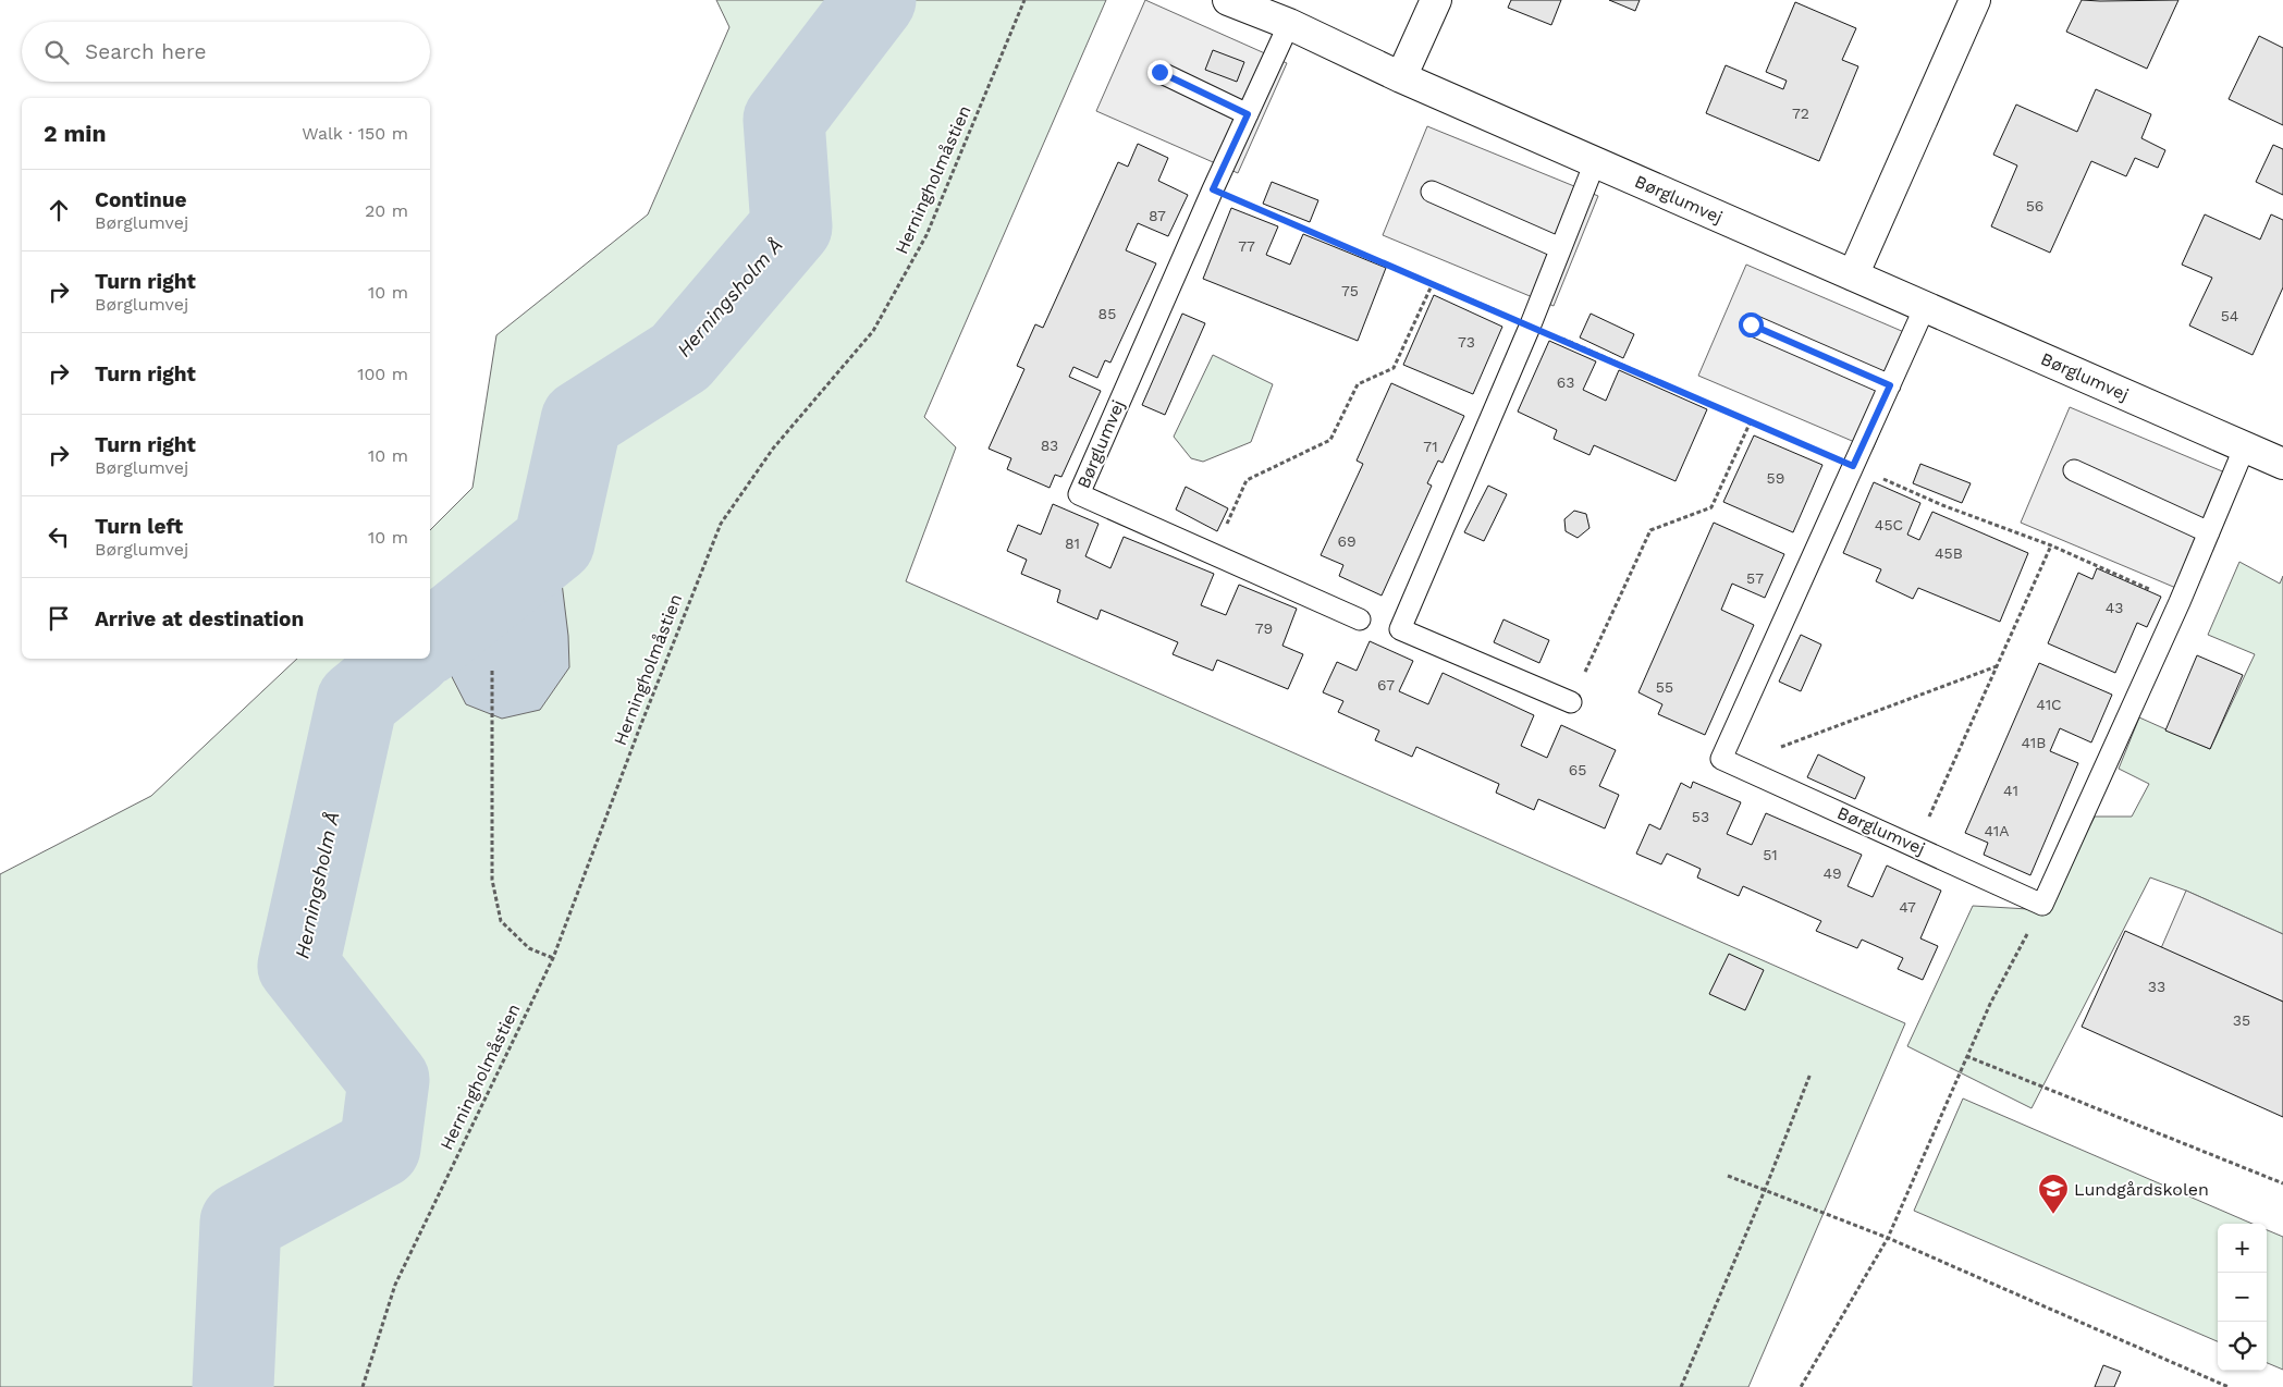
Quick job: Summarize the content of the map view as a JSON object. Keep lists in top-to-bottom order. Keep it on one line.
{"streets":{"street":["Børglumvej"],"path":["Herningholmåstien"]},"water":["Herningsholm Å"],"places":{"school or university":["Lundgårdskolen"]},"house_numbers":["72","56","87","77","75","85","54","73","63","83","71","59","45C","69","81","45B","57","43","79","67","55","41C","41B","65","41","53","41A","51","49","47","33","35"],"page":{"search":"Search here","heading":["2 min","Walk · 150 m"],"list":[["Continue","Børglumvej","20 m"],["Turn right","Børglumvej","10 m"],["Turn right","100 m"],["Turn right","Børglumvej","10 m"],["Turn left","Børglumvej","10 m"],"Arrive at destination"],"map_buttons":["+","−"]}}
